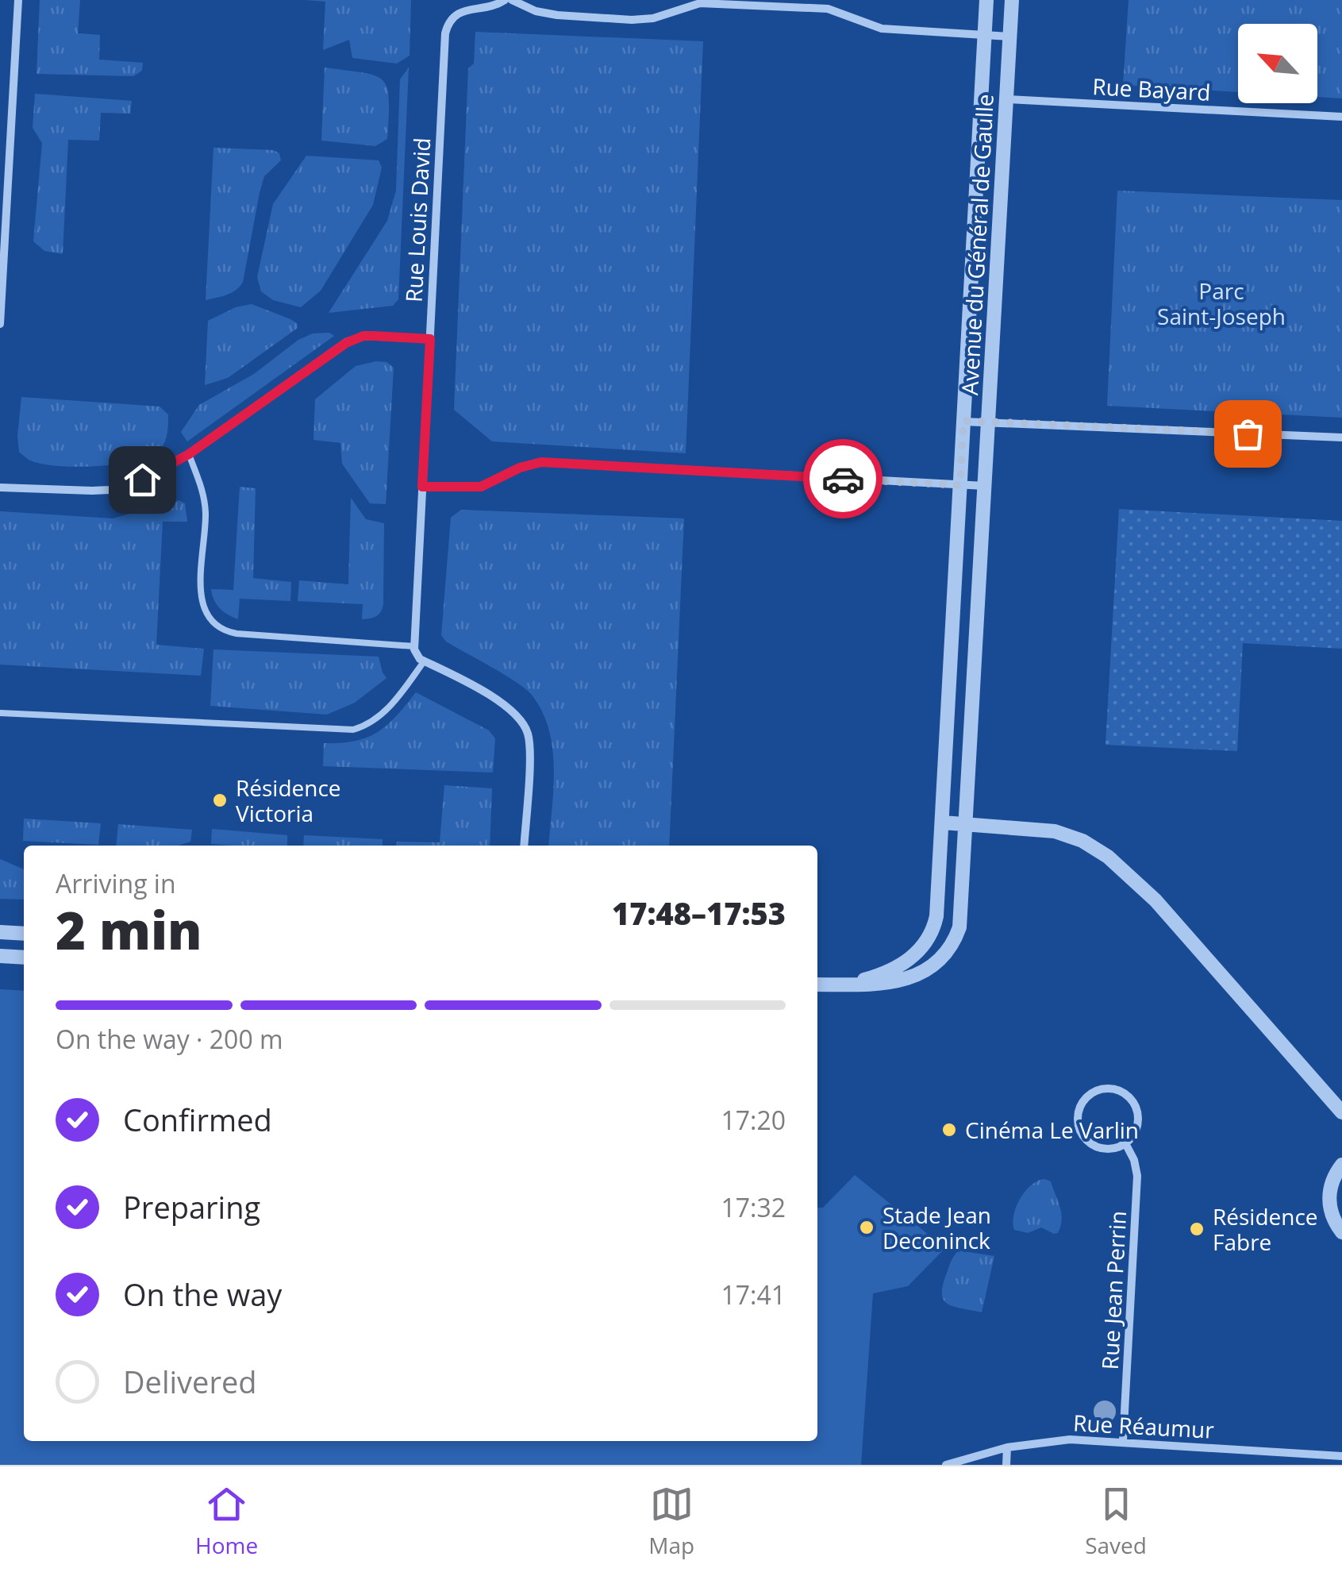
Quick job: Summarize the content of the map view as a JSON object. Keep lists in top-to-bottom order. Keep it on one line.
{"streets":{"street":["Rue Bayard","Rue Louis David","Avenue du Général de Gaulle","Rue Jean Perrin","Rue Réaumur"]},"crossings":[["Rue Bayard","Avenue du Général de Gaulle"],["Rue Jean Perrin","Rue Réaumur"]],"parks":["Parc Saint-Joseph"],"places":["Résidence Victoria","Cinéma Le Varlin","Stade Jean Deconinck","Résidence Fabre"],"north":"top left","page":{"heading":["2 min","Arriving in","17:48–17:53"],"bar":"On the way · 200 m","list":[["Confirmed","17:20"],["Preparing","17:32"],["On the way","17:41"],"Delivered"],"tabs":["Home","Map","Saved"]}}
